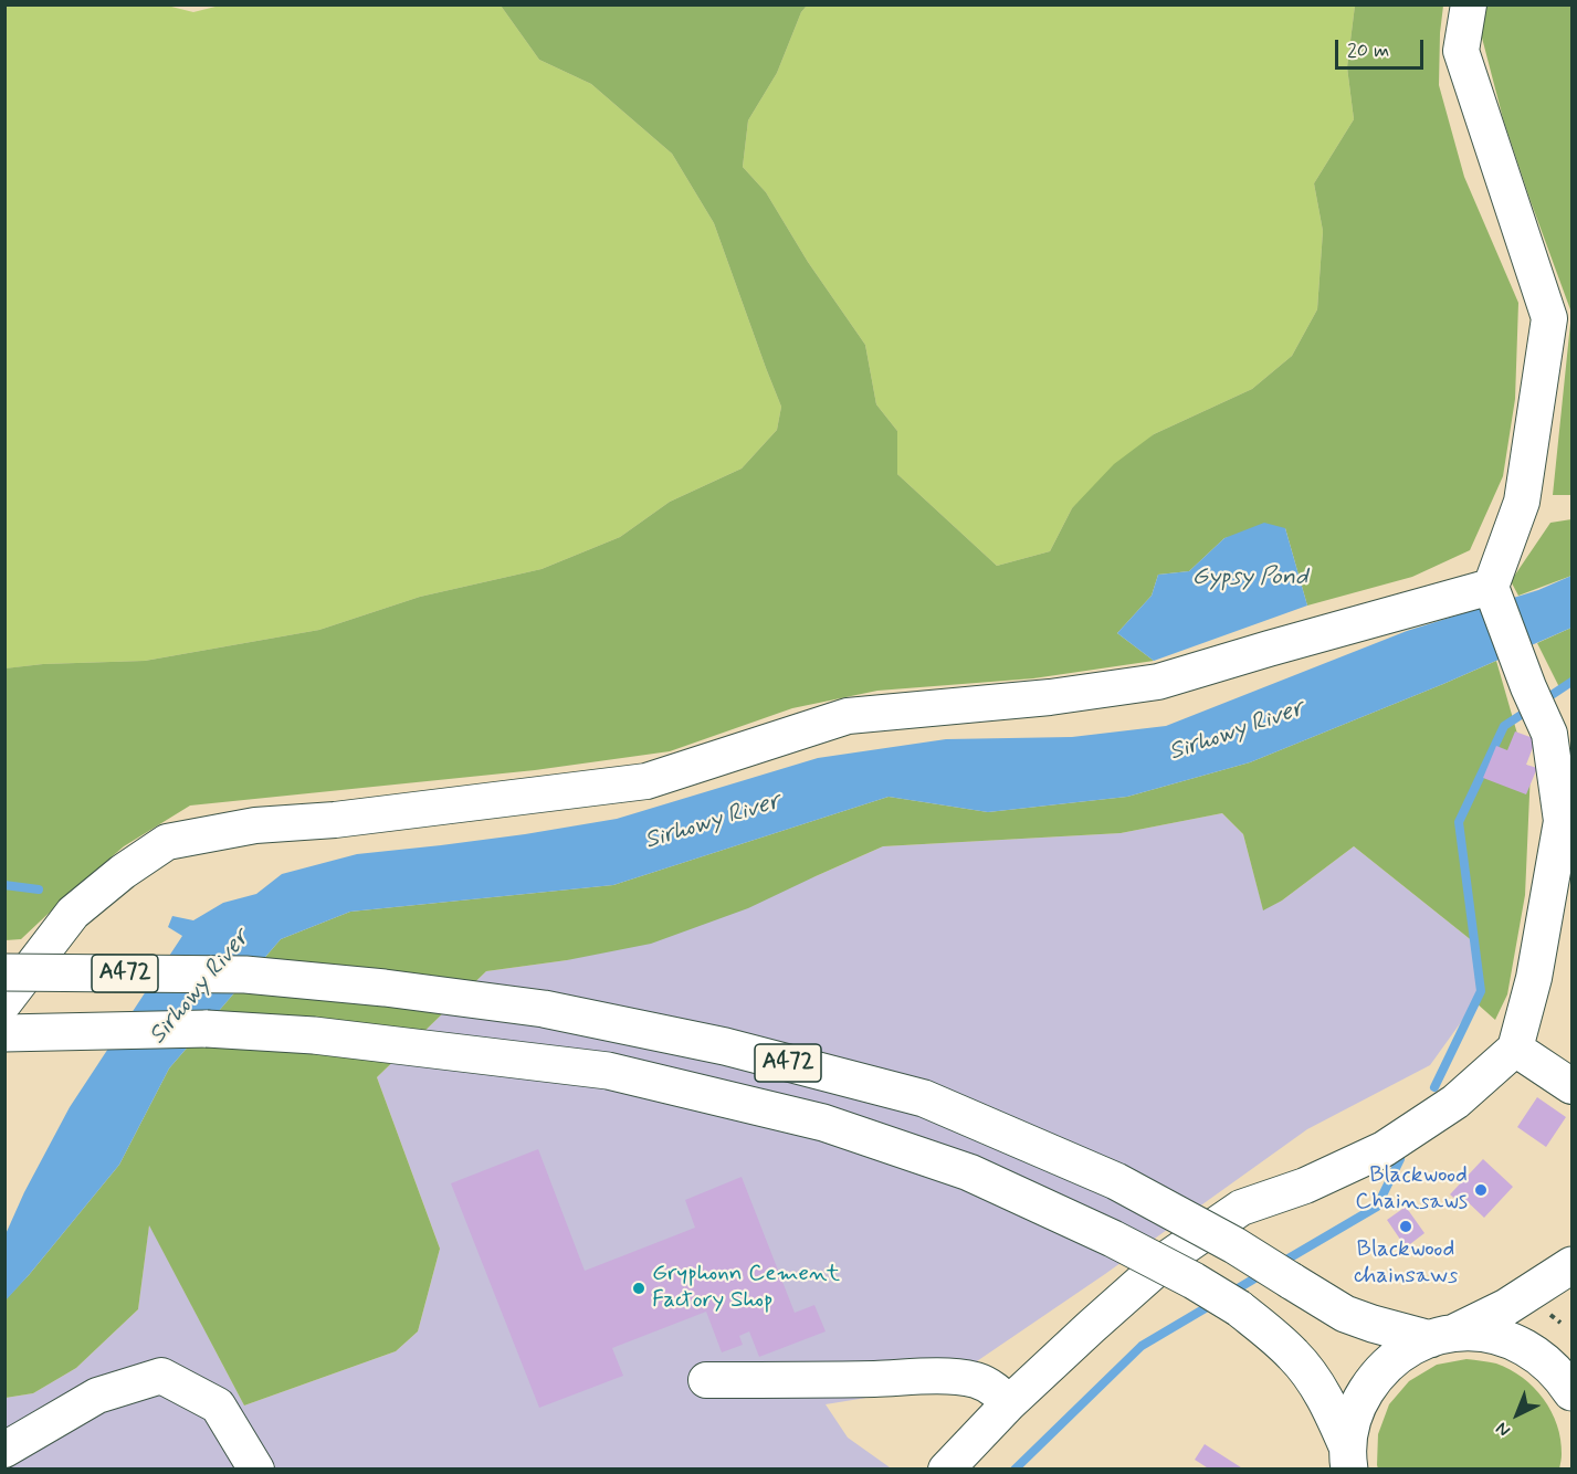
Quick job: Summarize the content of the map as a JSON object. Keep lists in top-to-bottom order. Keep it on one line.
{"streets":{"main road":["A472"]},"water":["Gypsy Pond","Sirhowy River"],"places":["Blackwood Chainsaws","Blackwood chainsaws","Gryphonn Cement Factory Shop"],"scale_bar":"20 m","north":"bottom left"}
